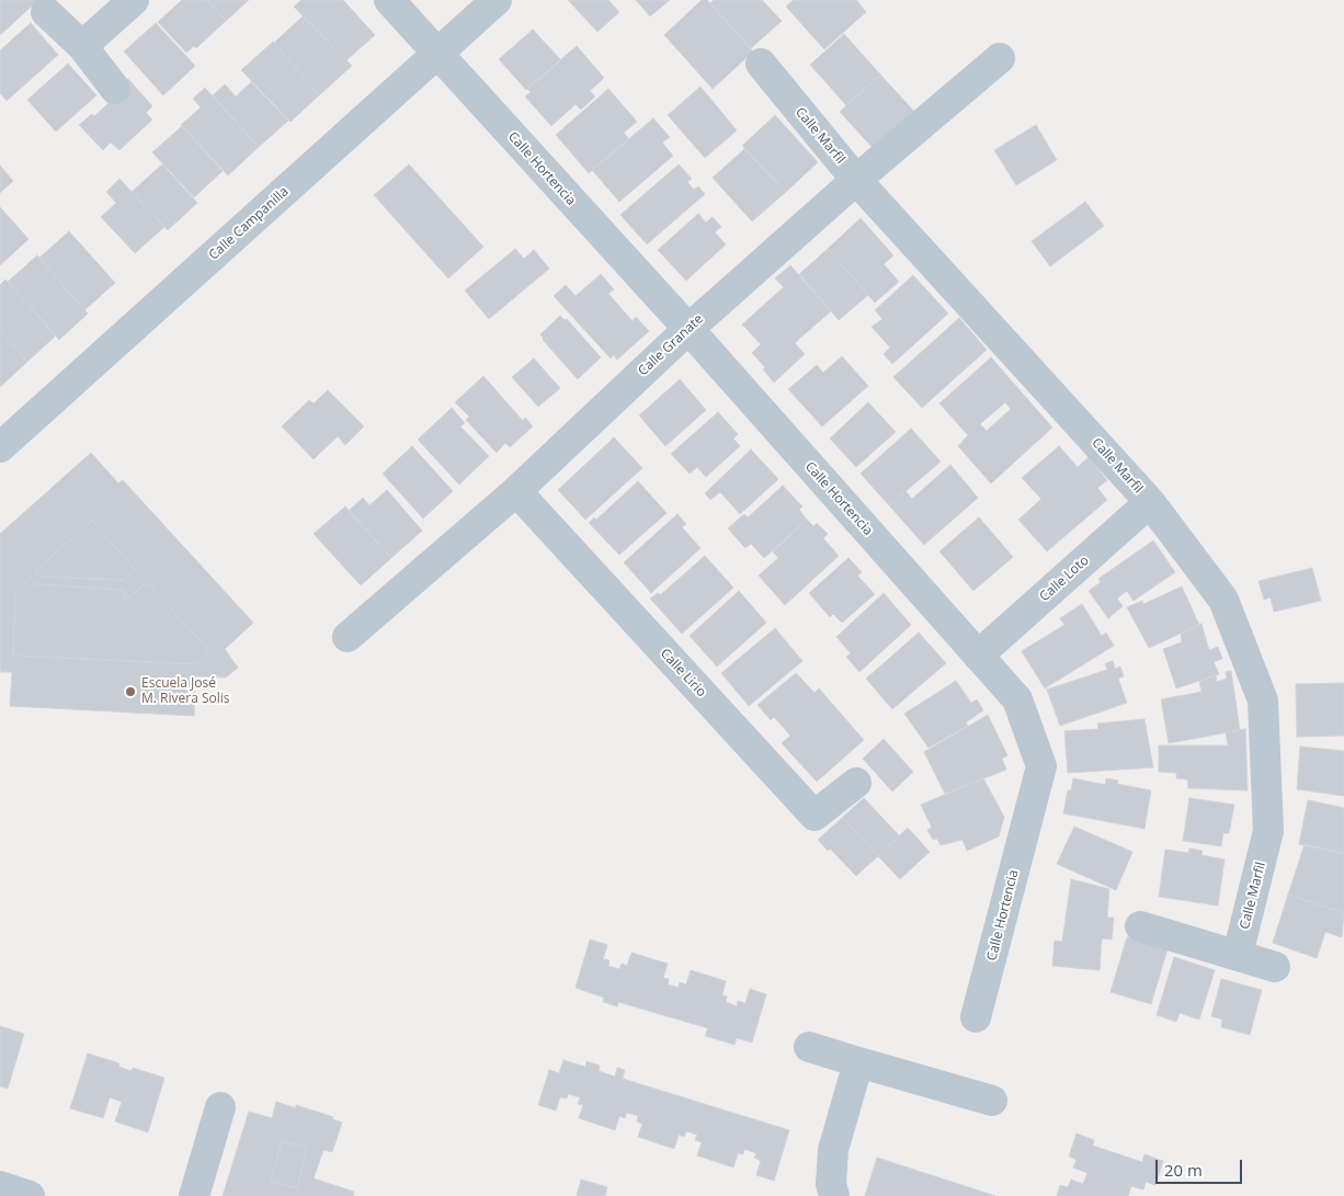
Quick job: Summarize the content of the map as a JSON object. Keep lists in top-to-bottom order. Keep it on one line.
{"streets":{"street":["Calle Marfil","Calle Hortencia","Calle Campanilla","Calle Granate","Calle Loto","Calle Lirio"]},"crossings":[["Calle Marfil","Calle Granate"],["Calle Marfil","Calle Loto"],["Calle Hortencia","Calle Campanilla"],["Calle Hortencia","Calle Granate"],["Calle Hortencia","Calle Loto"],["Calle Granate","Calle Lirio"]],"places":["Escuela José M. Rivera Solis"],"scale_bar":"20 m"}
